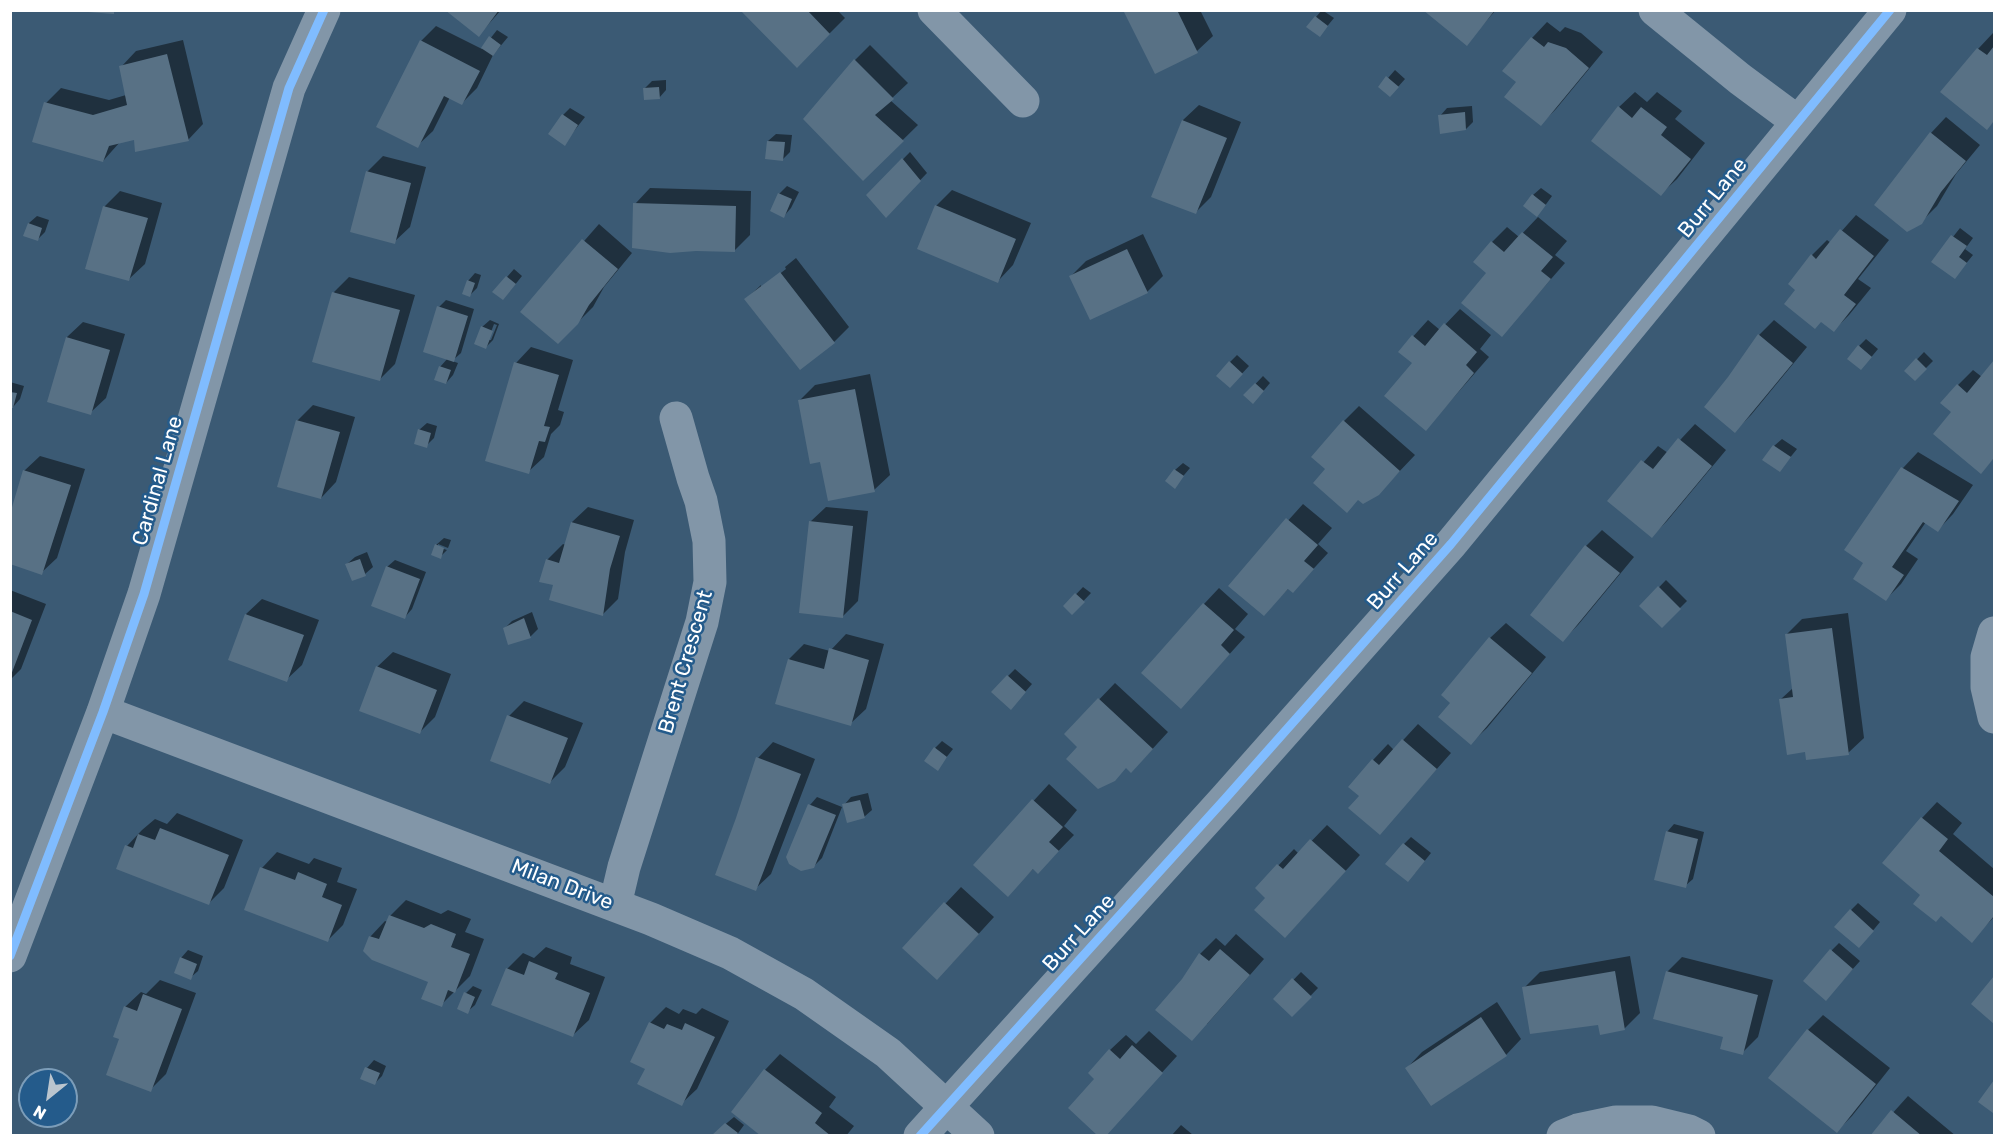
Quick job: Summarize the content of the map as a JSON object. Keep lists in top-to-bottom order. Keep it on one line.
{"streets":{"street":["Burr Lane","Cardinal Lane","Brent Crescent","Milan Drive"]},"crossings":[["Burr Lane","Milan Drive"],["Cardinal Lane","Milan Drive"],["Brent Crescent","Milan Drive"]],"north":"bottom left"}
